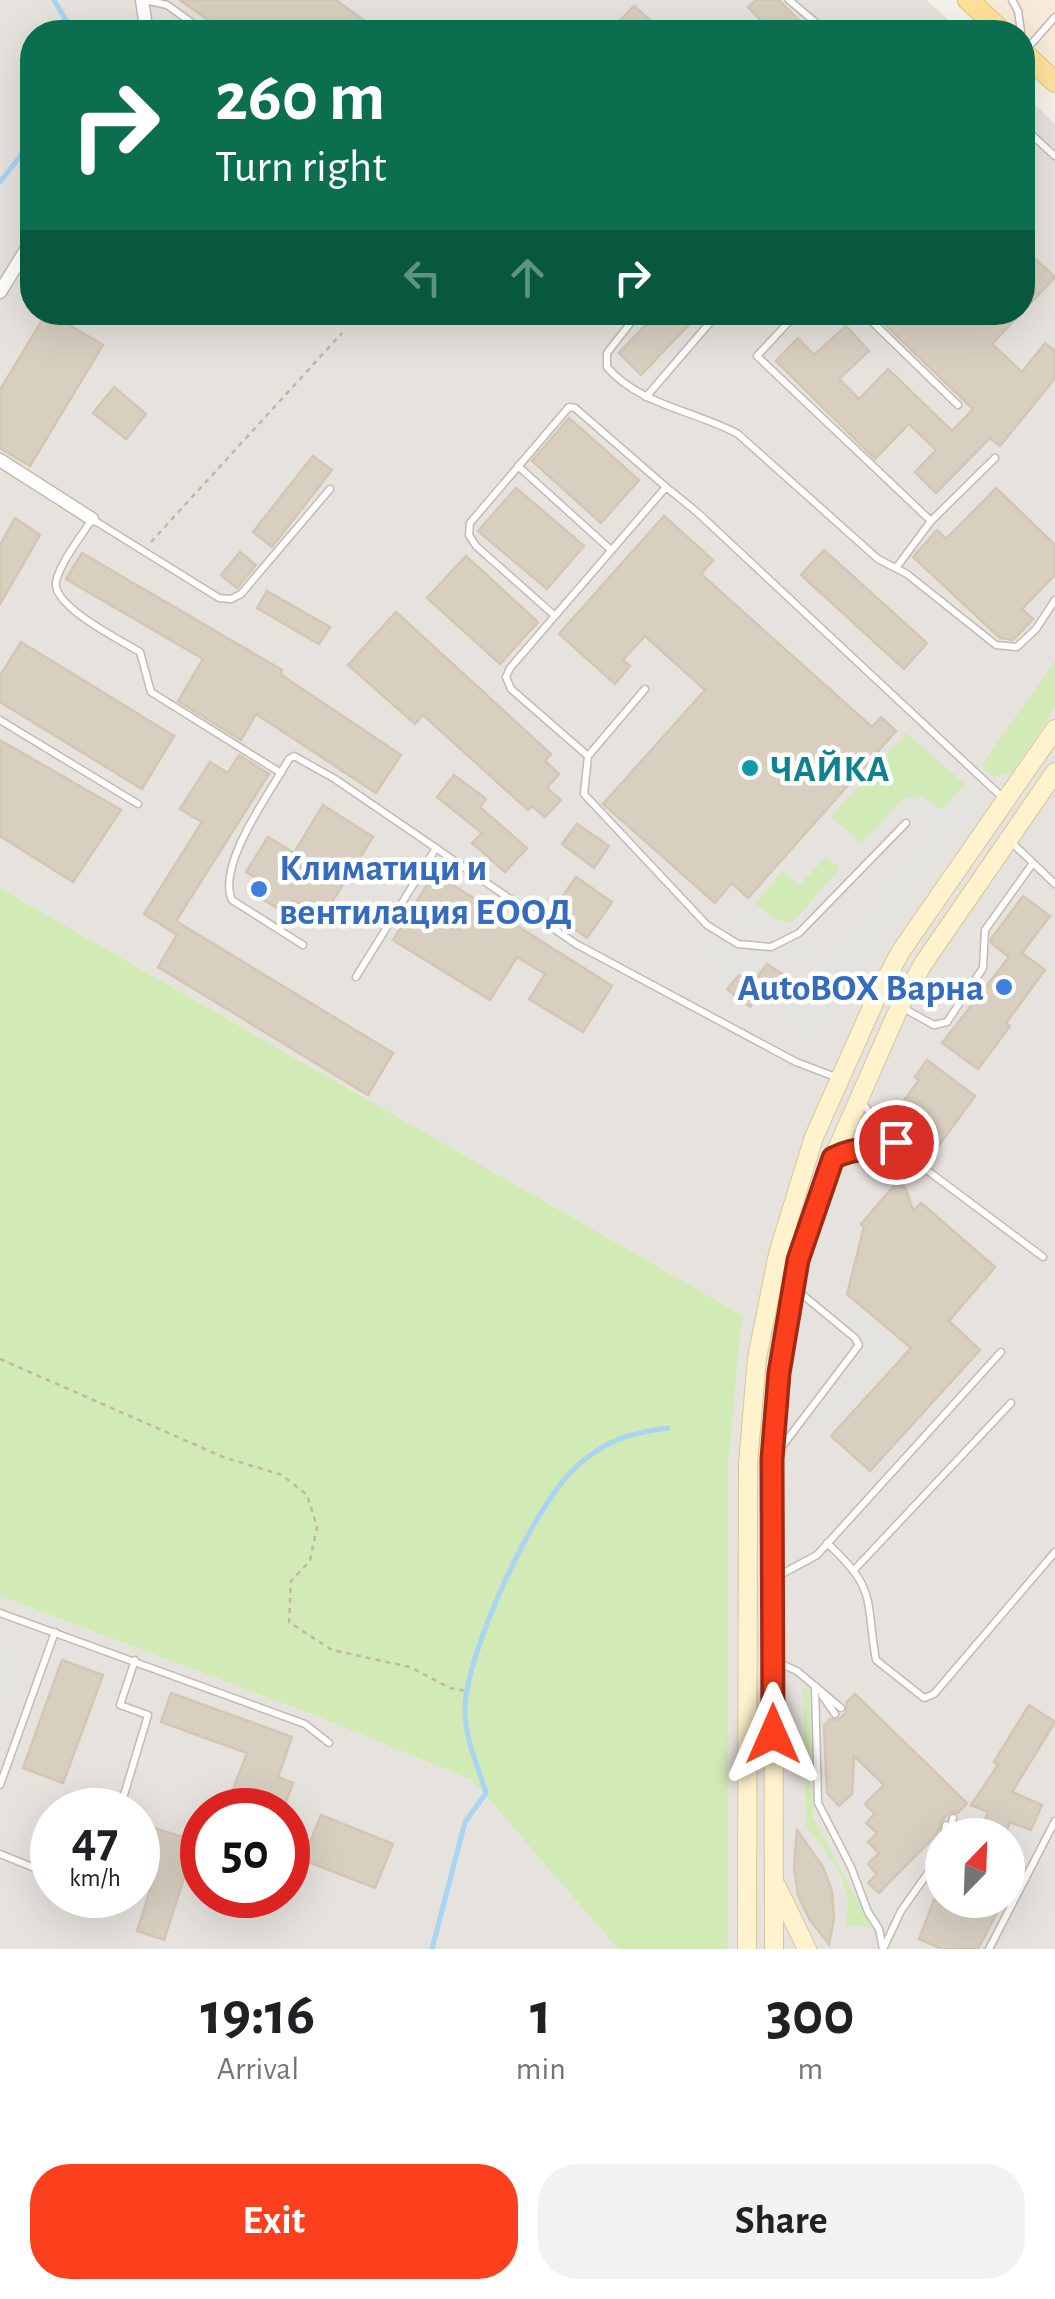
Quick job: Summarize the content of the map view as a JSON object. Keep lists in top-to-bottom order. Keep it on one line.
{"places":["ЧАЙКА","Климатици и вентилация ЕООД","AutoBOX Варна"],"north":"top right","page":{"turn":["260 m","Turn right"],"speed":"47 km/h","limit":"50","eta":["19:16","Arrival","1","min","300","m"],"buttons":["Exit","Share"]}}
